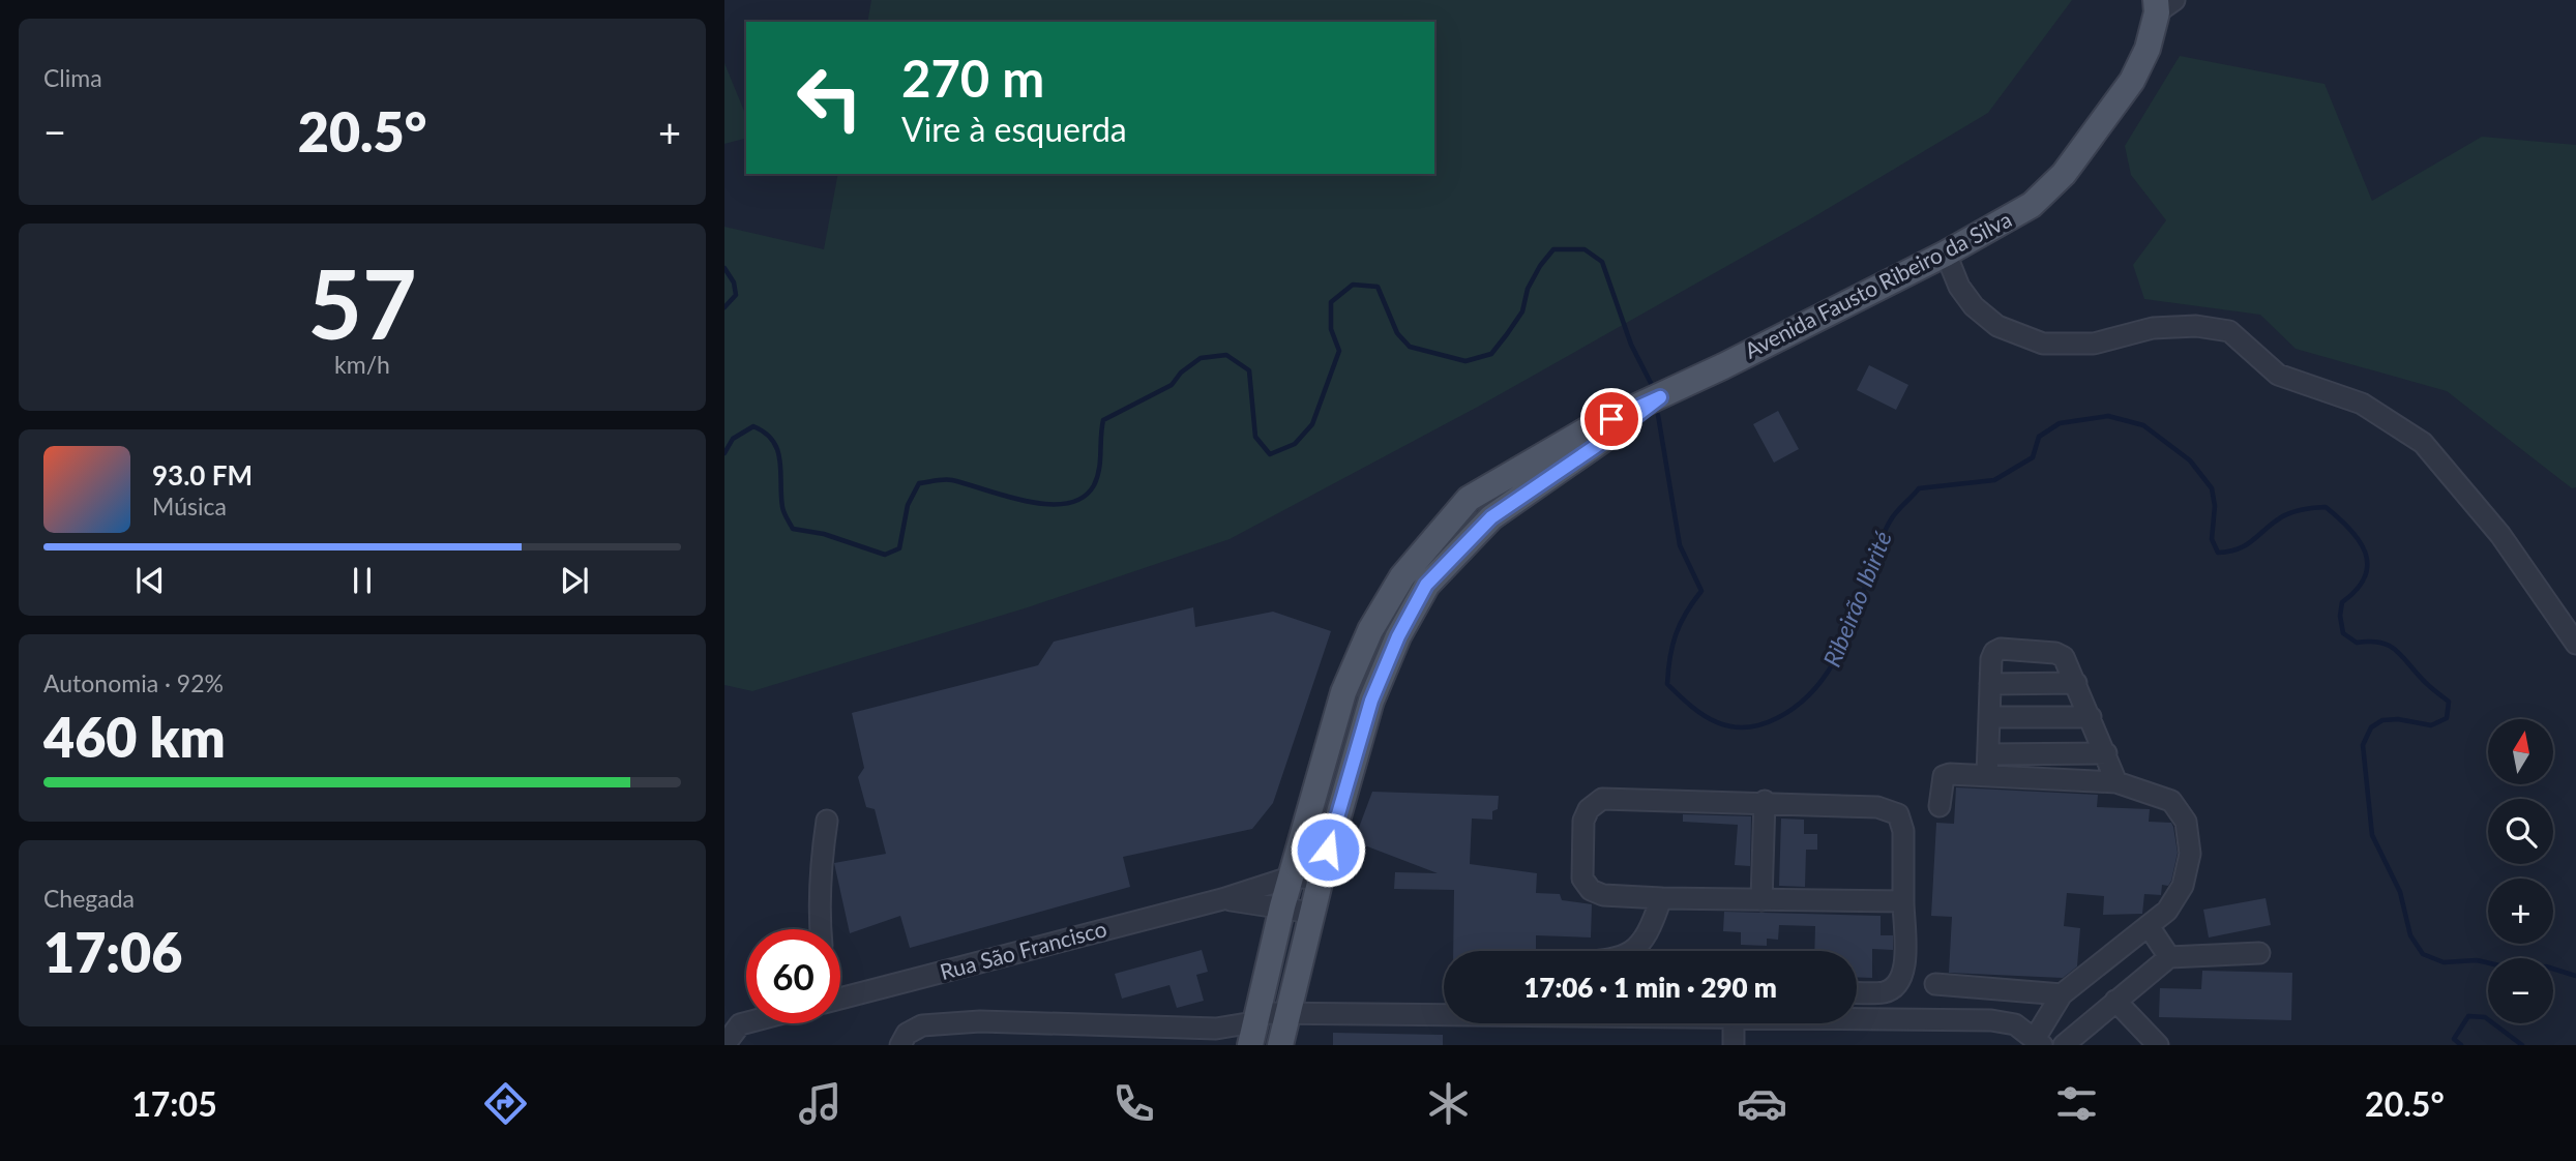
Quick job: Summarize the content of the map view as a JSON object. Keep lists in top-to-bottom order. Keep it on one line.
{"streets":{"main road":["Avenida Fausto Ribeiro da Silva"],"street":["Rua São Francisco"]},"water":["Ribeirão Ibirité"],"north":"top","page":{"tile":["Clima",["57","km/h"],["Autonomia · 92%","460 km"],["Chegada","17:06"]],"turn":["270 m","Vire à esquerda"],"heat":["−","20.5°","+"],"song":["93.0 FM","Música"],"map_buttons":["+","−"],"limit":"60","trip":"17:06 · 1 min · 290 m","tabs":["17:05","20.5°"]}}
